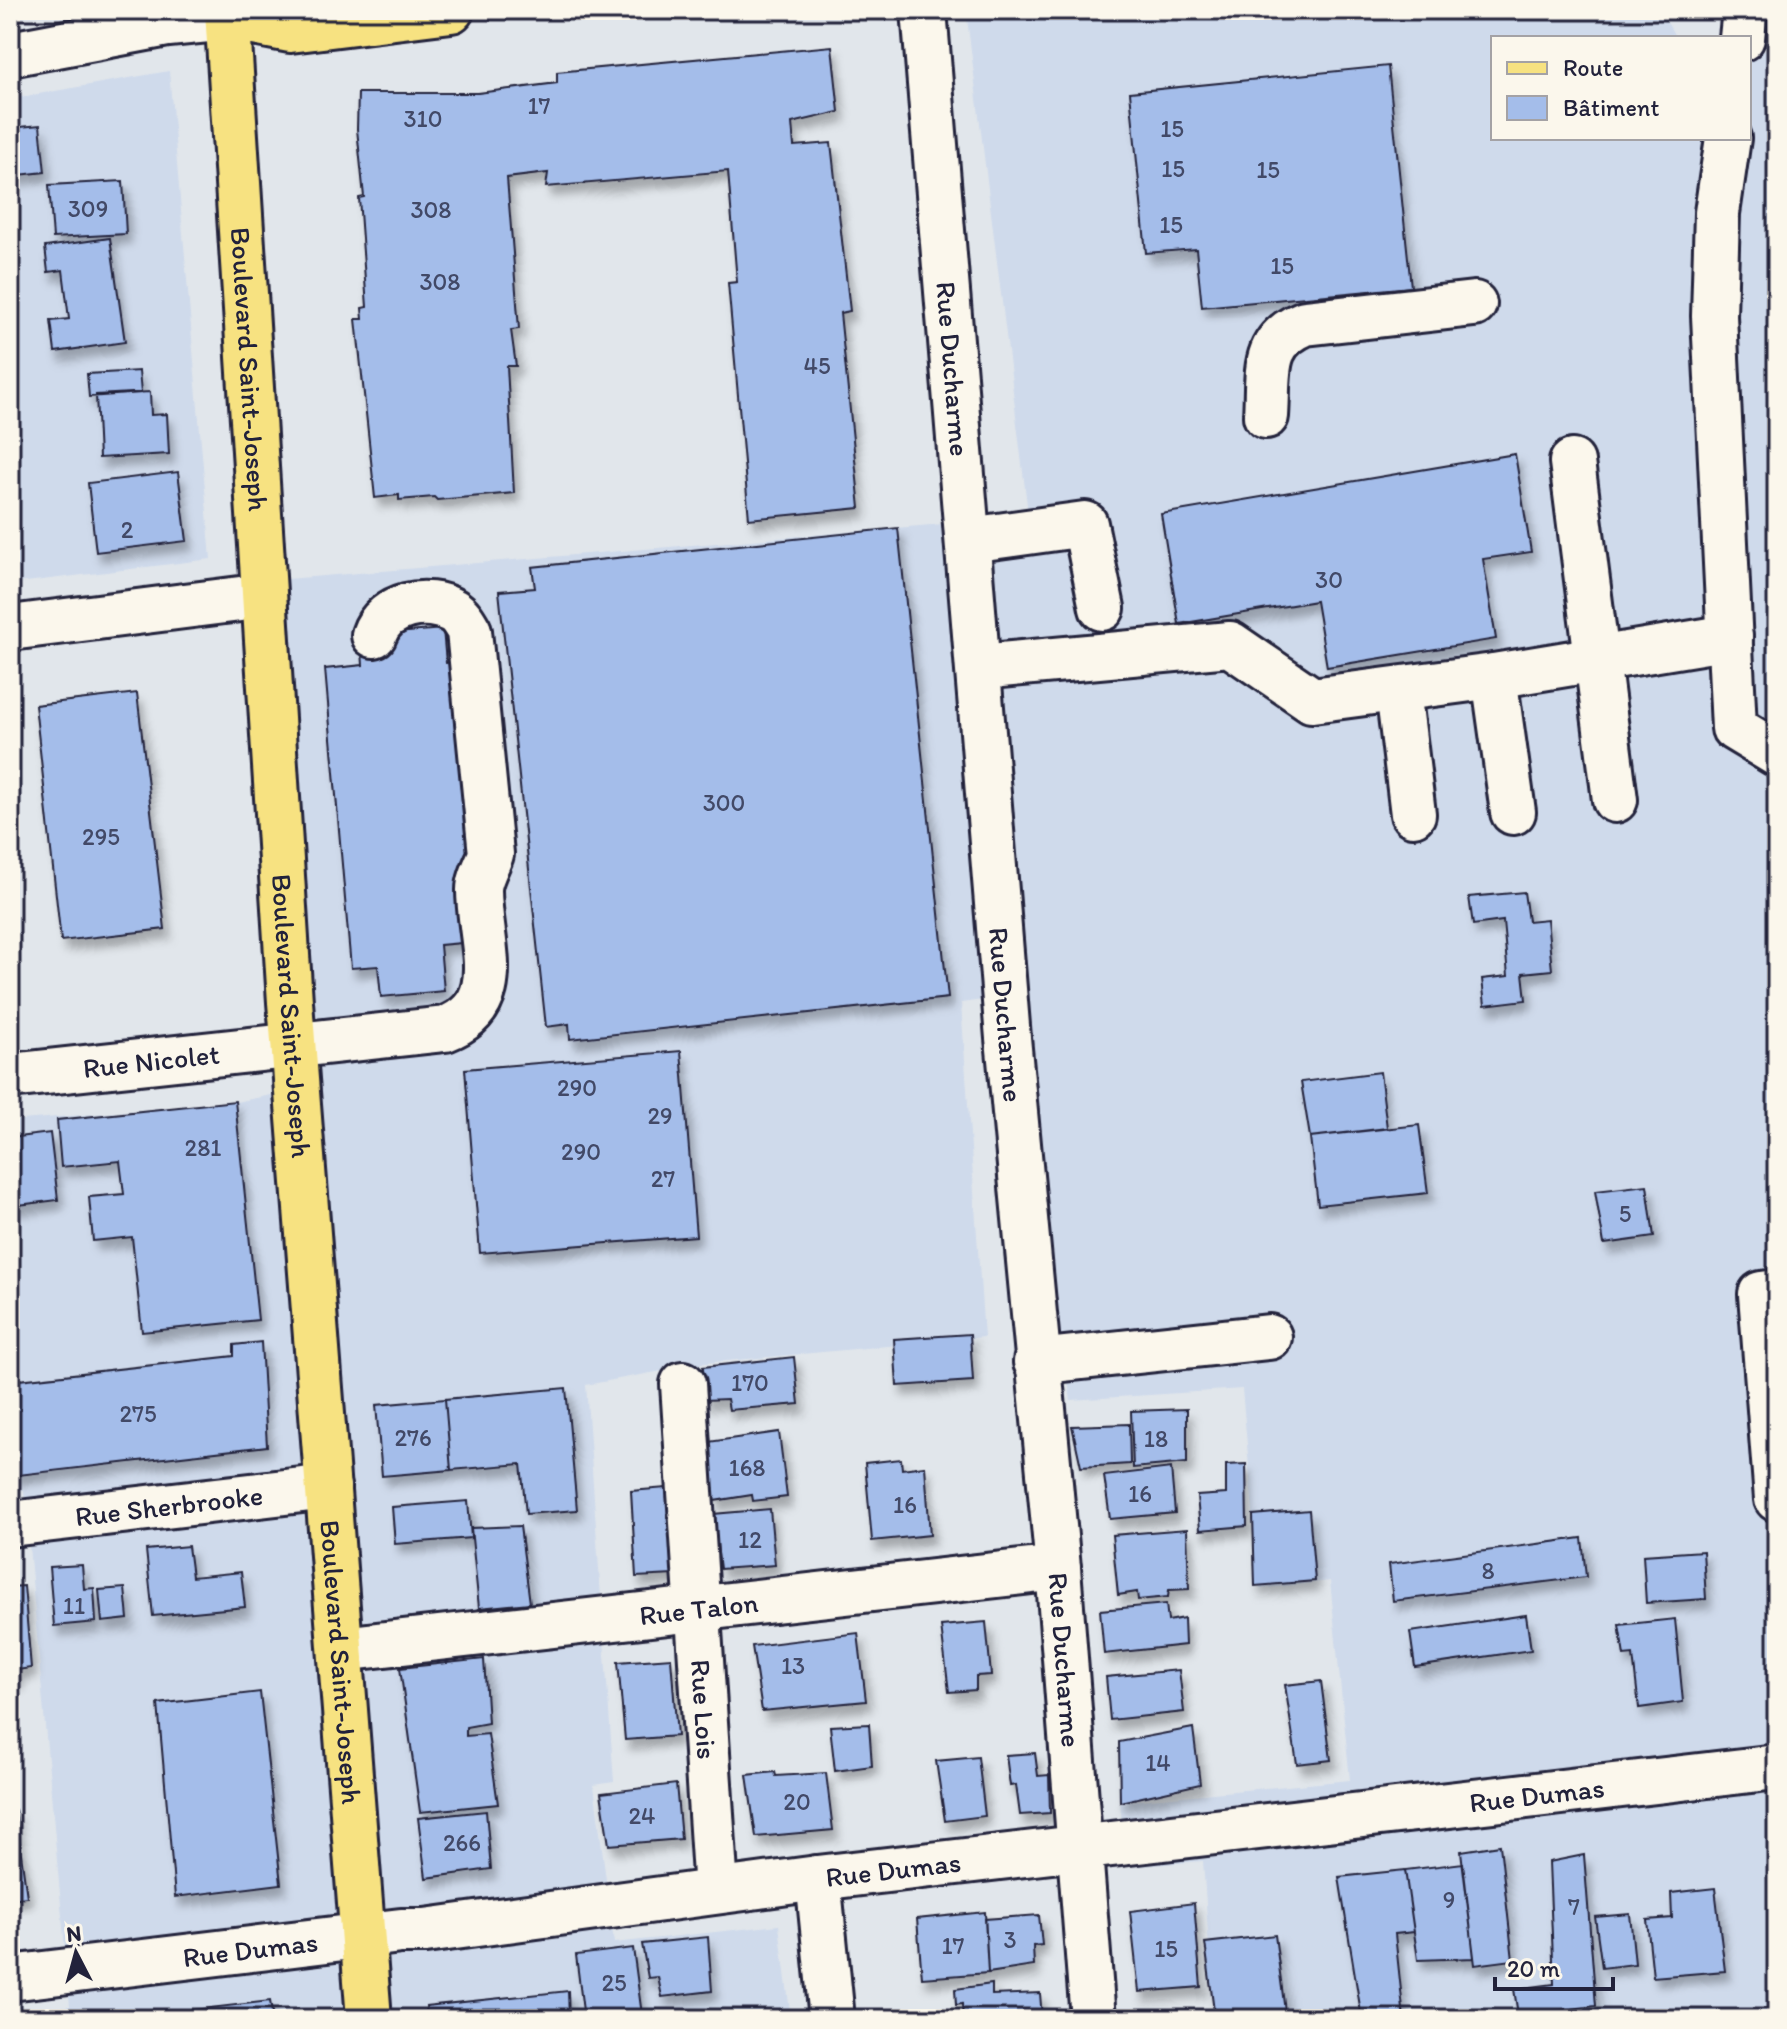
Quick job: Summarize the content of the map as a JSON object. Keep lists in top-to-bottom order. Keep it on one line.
{"streets":{"main road":["Boulevard Saint-Joseph"],"street":["Rue Ducharme","Rue Nicolet","Rue Sherbrooke","Rue Talon","Rue Lois","Rue Dumas"]},"crossings":[["Boulevard Saint-Joseph","Rue Nicolet"],["Boulevard Saint-Joseph","Rue Sherbrooke"],["Boulevard Saint-Joseph","Rue Talon"],["Boulevard Saint-Joseph","Rue Dumas"],["Rue Ducharme","Rue Talon"],["Rue Ducharme","Rue Dumas"],["Rue Talon","Rue Lois"],["Rue Lois","Rue Dumas"]],"house_numbers":["17","310","15","15","15","309","308","15","15","308","45","2","30","300","295","290","29","281","290","27","5","170","275","276","18","168","16","16","12","8","11","13","14","20","24","266","9","7","3","17","15","25"],"legend":["Route","Bâtiment"],"scale_bar":"20 m","north":"top"}
